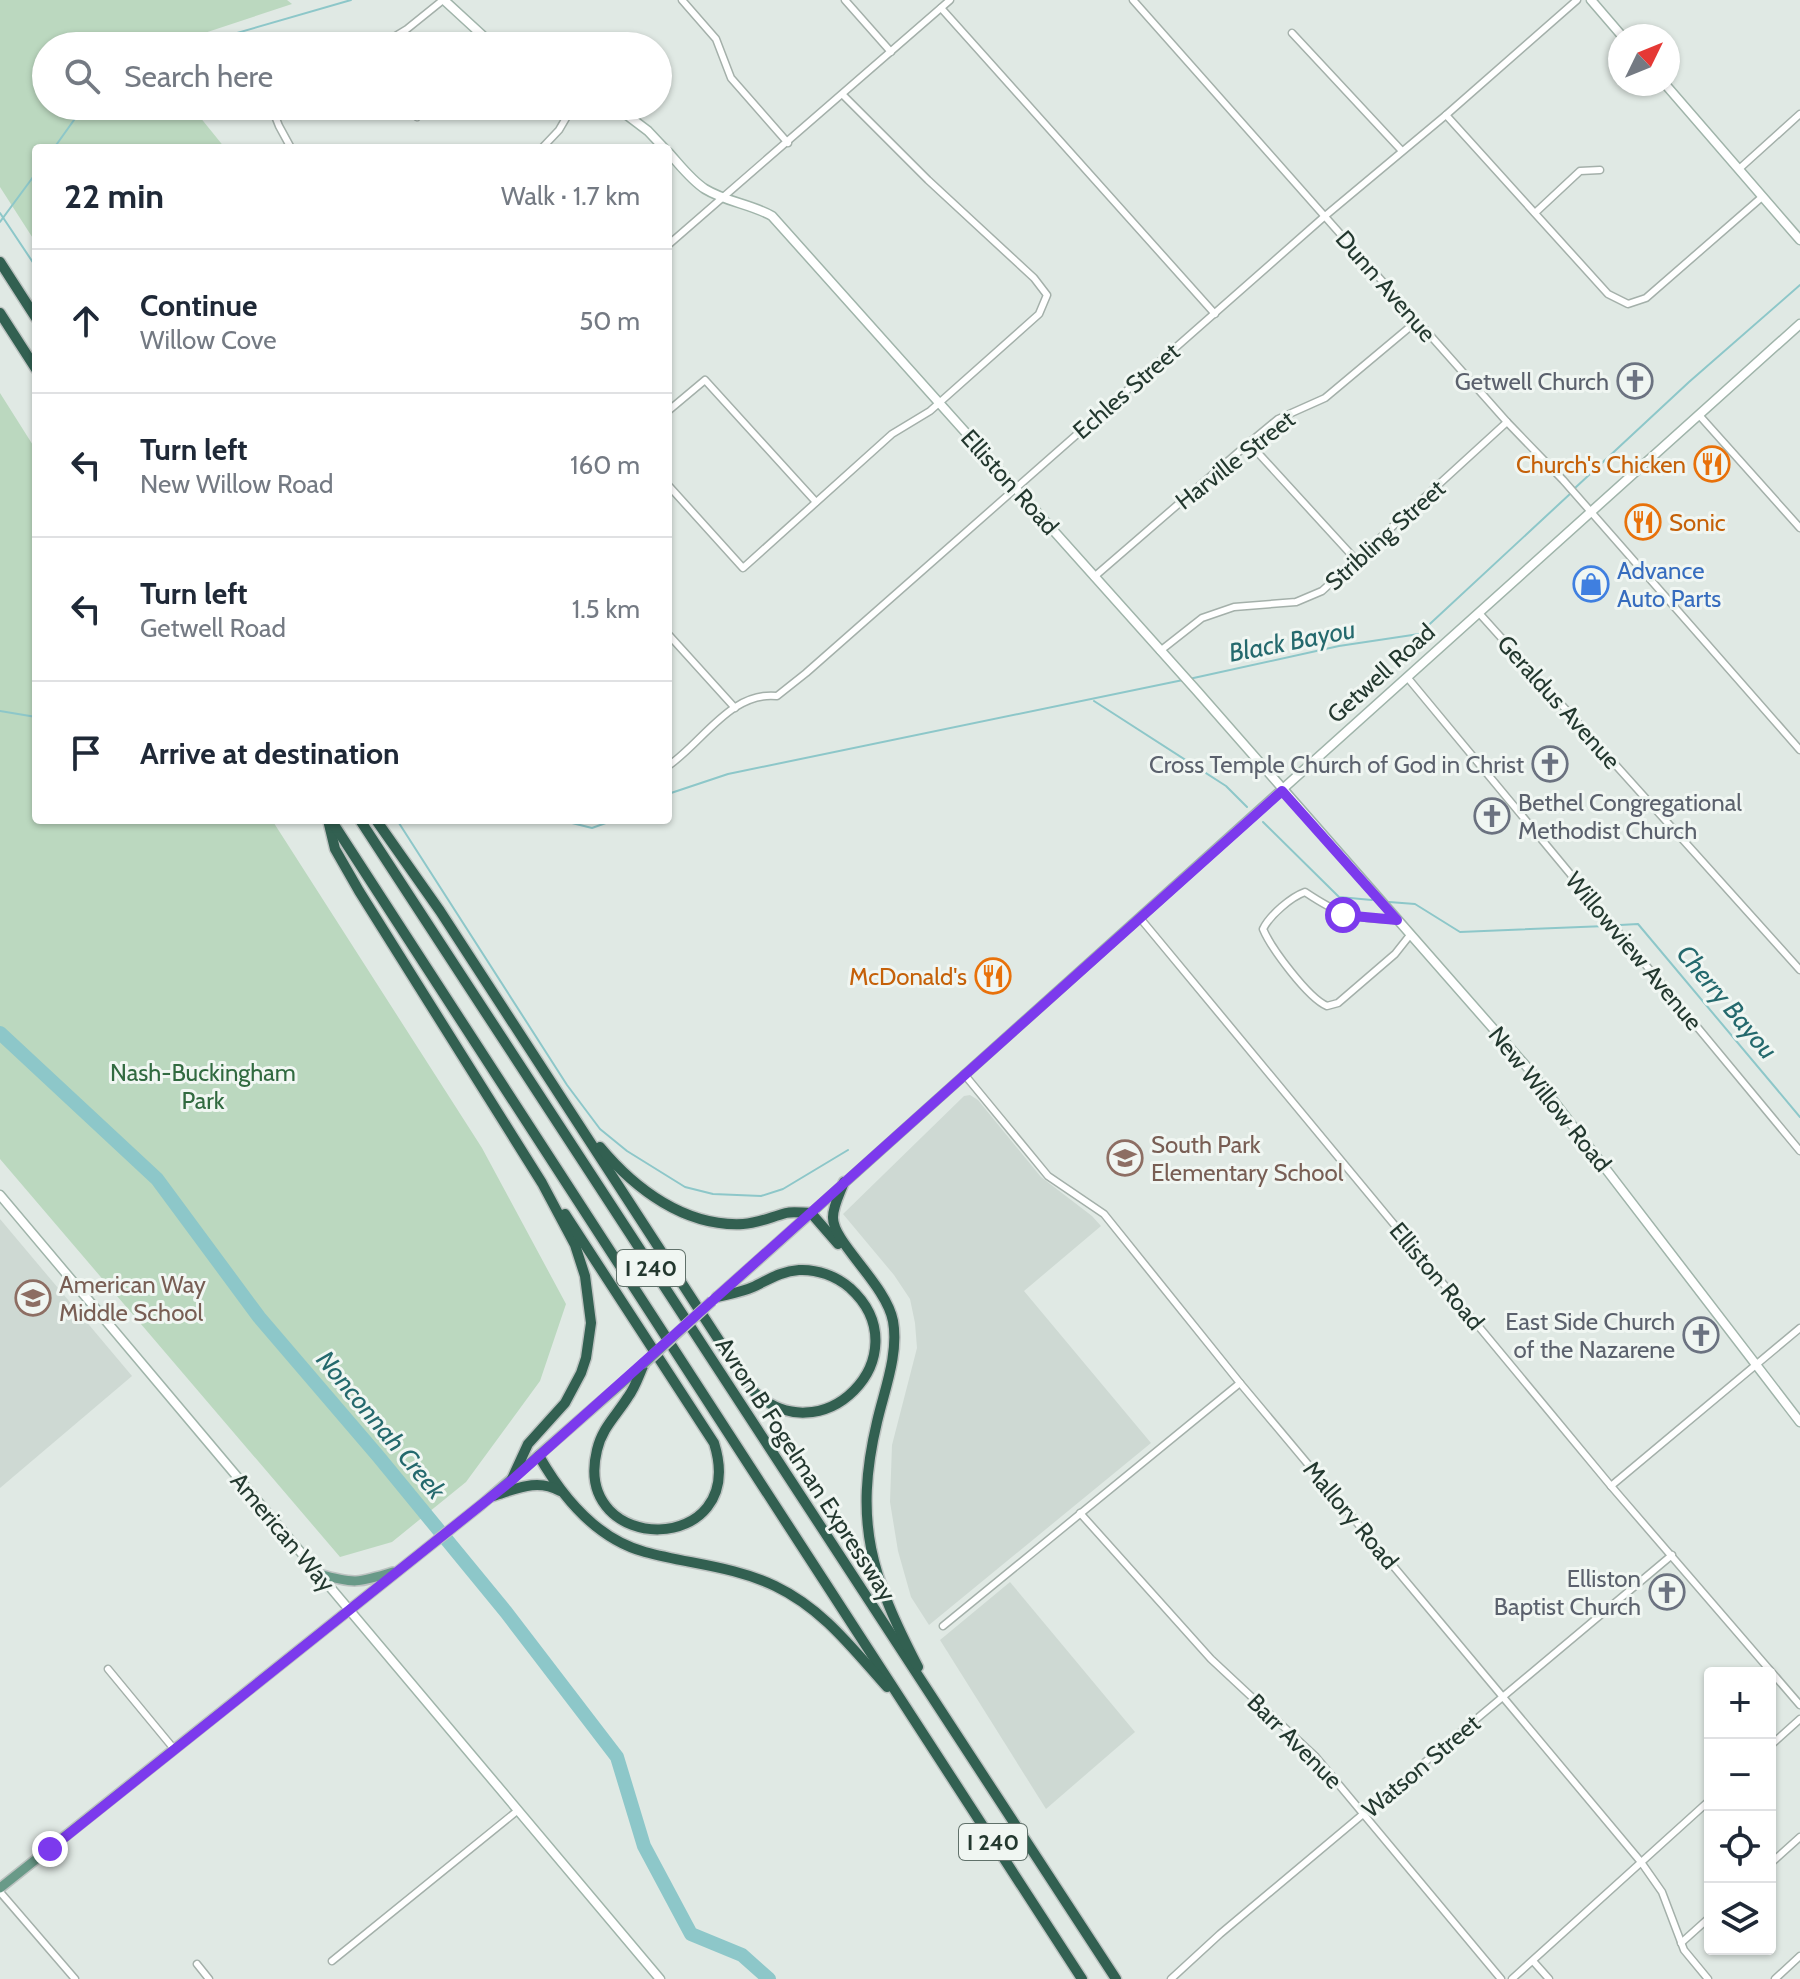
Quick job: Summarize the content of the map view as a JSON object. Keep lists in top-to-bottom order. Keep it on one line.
{"streets":{"highway":["I 240","Avron B Fogelman Expressway"],"main road":["Elliston Road","Getwell Road","New Willow Road","American Way"],"street":["Dunn Avenue","Echles Street","Harville Street","Stribling Street","Geraldus Avenue","Willowview Avenue","Mallory Road","Barr Avenue","Watson Street"]},"crossings":[["Dunn Avenue","Echles Street"],["Dunn Avenue","Harville Street"],["Dunn Avenue","Stribling Street"],["Dunn Avenue","Getwell Road"],["Echles Street","Elliston Road"],["Harville Street","Elliston Road"],["Elliston Road","Stribling Street"],["Elliston Road","Getwell Road"],["Elliston Road","New Willow Road"],["Elliston Road","Watson Street"],["Getwell Road","Geraldus Avenue"],["Getwell Road","Willowview Avenue"],["Getwell Road","New Willow Road"],["Getwell Road","Mallory Road"],["Getwell Road","American Way"],["Mallory Road","Watson Street"],["Barr Avenue","Watson Street"]],"water":["Black Bayou","Cherry Bayou","Nonconnah Creek"],"parks":["Nash-Buckingham Park"],"places":{"church":["Getwell Church","Cross Temple Church of God in Christ","Bethel Congregational Methodist Church","East Side Church of the Nazarene","Elliston Baptist Church"],"restaurant":["Church's Chicken","Sonic","McDonald's"],"shop":["Advance Auto Parts"],"school or university":["South Park Elementary School","American Way Middle School"]},"north":"top right","page":{"search":"Search here","heading":["22 min","Walk · 1.7 km"],"list":[["Continue","Willow Cove","50 m"],["Turn left","New Willow Road","160 m"],["Turn left","Getwell Road","1.5 km"],"Arrive at destination"],"map_buttons":["+","−"]}}
